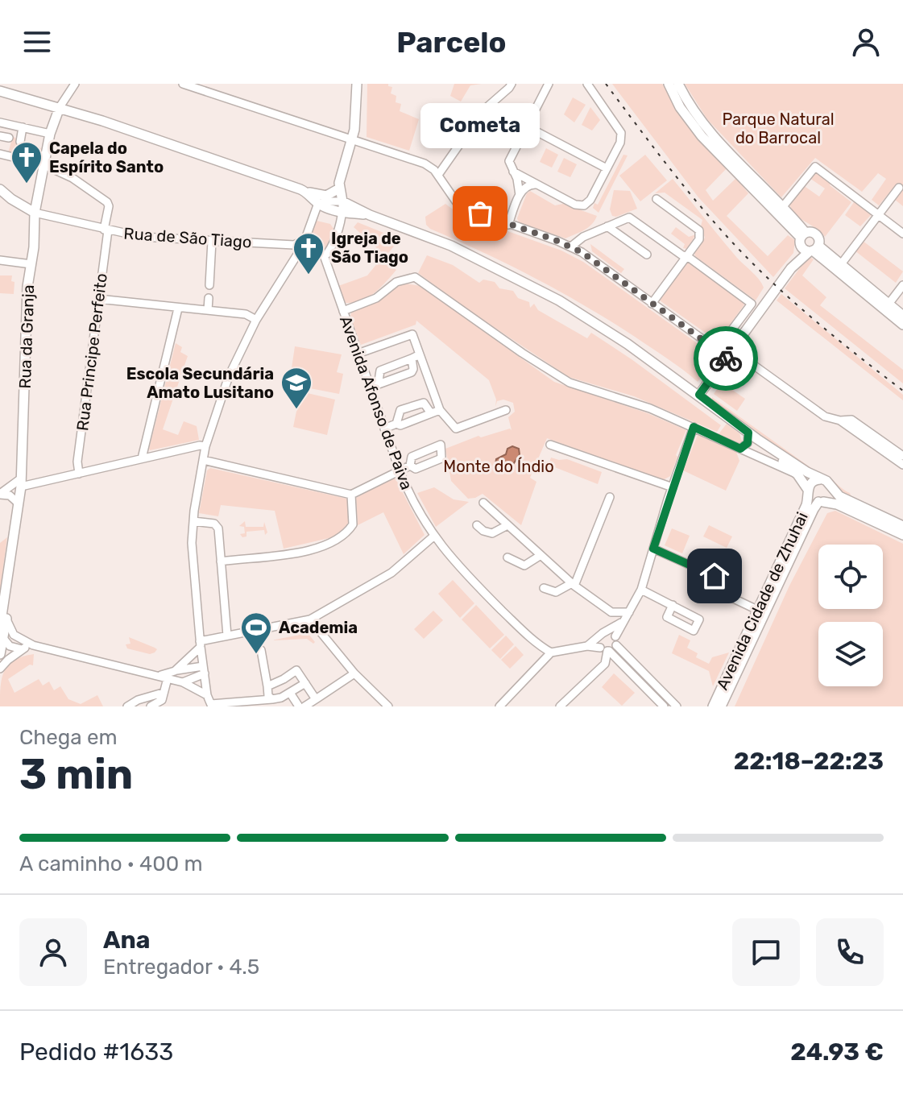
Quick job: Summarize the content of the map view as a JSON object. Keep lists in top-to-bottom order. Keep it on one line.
{"streets":{"main road":["Rua da Granja","Avenida Cidade de Zhuhai"],"street":["Rua de São Tiago","Rua Principe Perfeito","Avenida Afonso de Paiva"]},"crossings":[["Rua de São Tiago","Rua da Granja"],["Rua de São Tiago","Rua Principe Perfeito"],["Rua da Granja","Rua Principe Perfeito"]],"parks":["Parque Natural do Barrocal","Monte do Índio"],"places":{"church":["Capela do Espírito Santo","Igreja de São Tiago"],"other":["Cometa"],"school or university":["Escola Secundária Amato Lusitano"],"sports":["Academia"]},"page":{"header":"Parcelo","bubble":"Cometa","heading":["3 min","Chega em","22:18–22:23"],"panel":["Ana","Entregador · 4.5","Pedido #1633","24.93 €"],"bar":"A caminho · 400 m"}}
